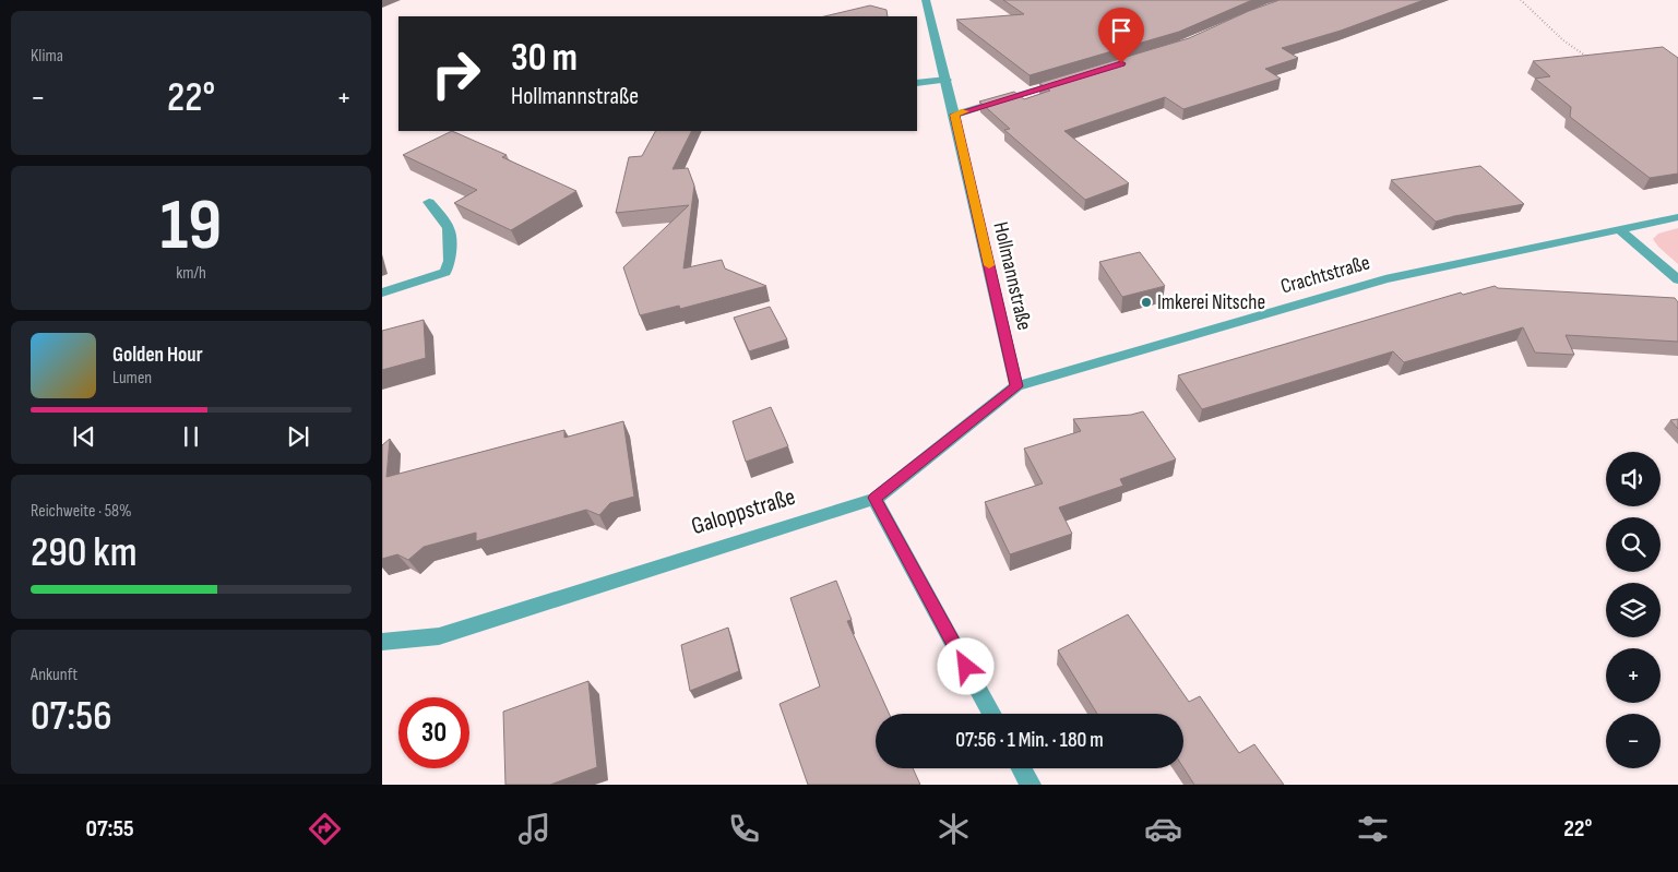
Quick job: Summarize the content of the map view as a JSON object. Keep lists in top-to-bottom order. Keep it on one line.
{"streets":{"street":["Crachtstraße","Hollmannstraße","Galoppstraße"]},"crossings":[["Crachtstraße","Hollmannstraße"]],"places":["Imkerei Nitsche"],"page":{"tile":["Klima",["19","km/h"],["Reichweite · 58%","290 km"],["Ankunft","07:56"]],"turn":["30 m","Hollmannstraße"],"heat":["−","22°","+"],"song":["Golden Hour","Lumen"],"map_buttons":["+","−"],"limit":"30","trip":"07:56 · 1 Min. · 180 m","tabs":["07:55","22°"]}}
